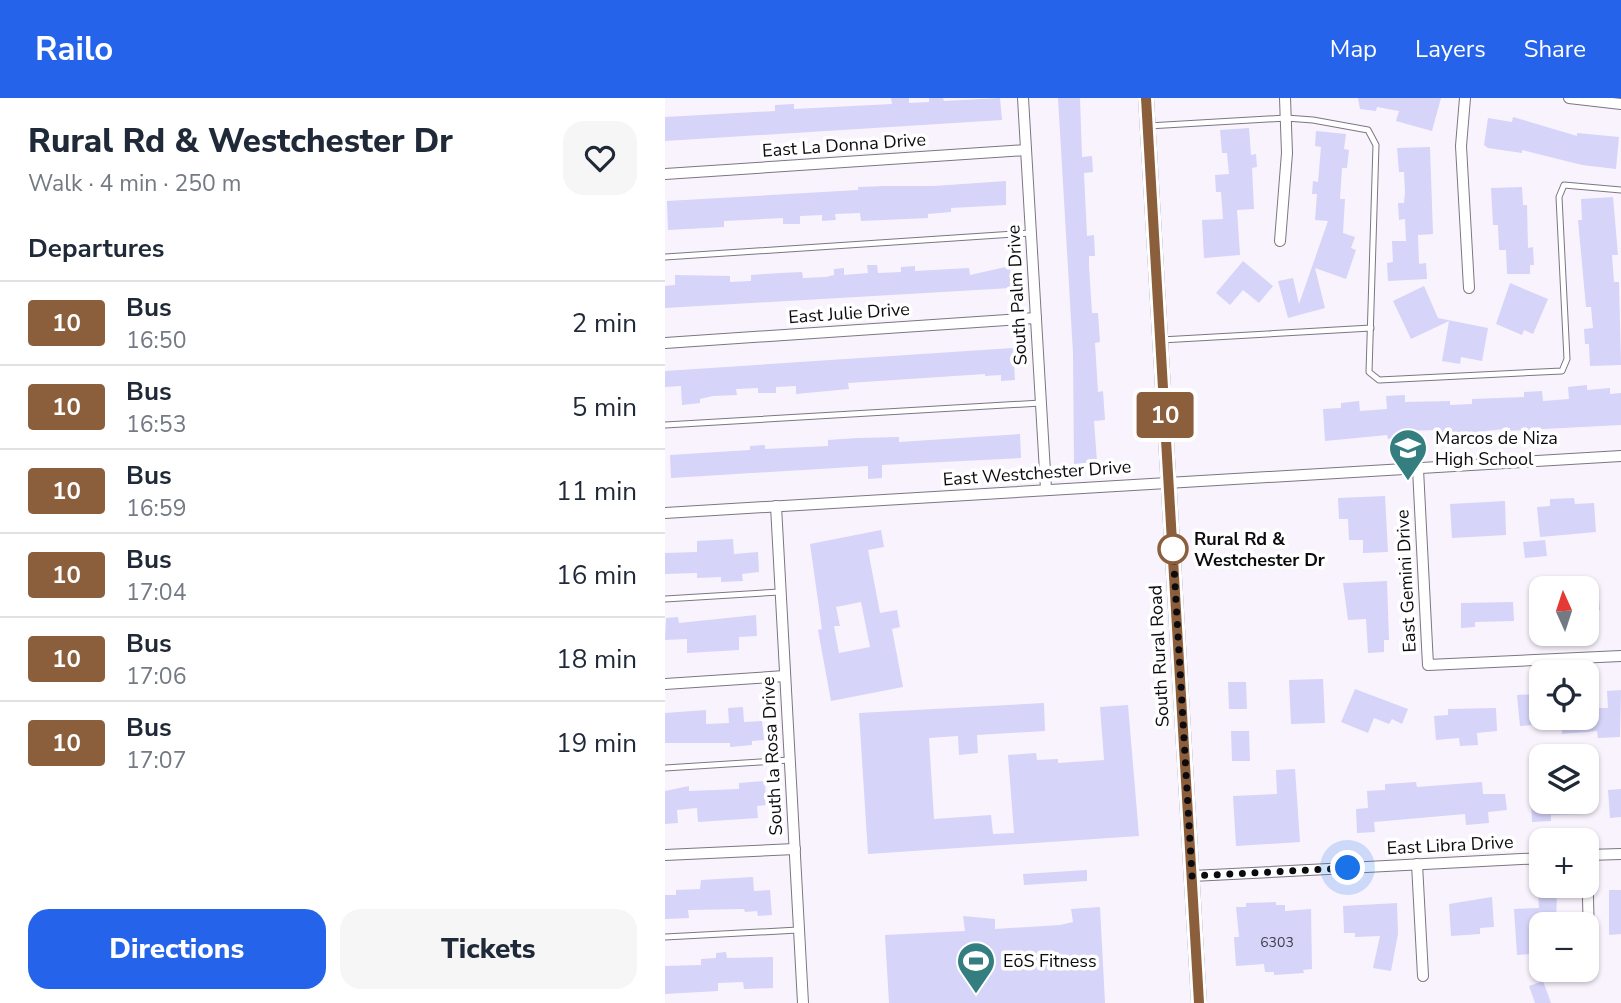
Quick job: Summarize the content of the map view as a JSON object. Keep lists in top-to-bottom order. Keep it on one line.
{"streets":{"main road":["South Rural Road"],"street":["East La Donna Drive","South Palm Drive","East Julie Drive","East Westchester Drive","East Gemini Drive","South la Rosa Drive","East Libra Drive"]},"crossings":[["East La Donna Drive","South Palm Drive"],["South Palm Drive","East Julie Drive"],["South Palm Drive","East Westchester Drive"],["East Westchester Drive","East Gemini Drive"],["East Westchester Drive","South Rural Road"],["East Westchester Drive","South la Rosa Drive"],["South Rural Road","East Libra Drive"]],"places":{"school or university":["Marcos de Niza High School"],"other":["Rural Rd & Westchester Dr"],"sports":["EōS Fitness"]},"lines":["bus line 10"],"house_numbers":["6303"],"north":"top","page":{"header":"Railo","nav":["Map","Layers","Share"],"heading":[["Rural Rd & Westchester Dr","Walk · 4 min · 250 m"],"Departures"],"on_map":"10","list":[{"mark":"10","name":"Bus","note":"16:50","value":"2 min"},{"mark":"10","name":"Bus","note":"16:53","value":"5 min"},{"mark":"10","name":"Bus","note":"16:59","value":"11 min"},{"mark":"10","name":"Bus","note":"17:04","value":"16 min"},{"mark":"10","name":"Bus","note":"17:06","value":"18 min"},{"mark":"10","name":"Bus","note":"17:07","value":"19 min"}],"map_buttons":["+","−"],"buttons":["Directions","Tickets"]}}
